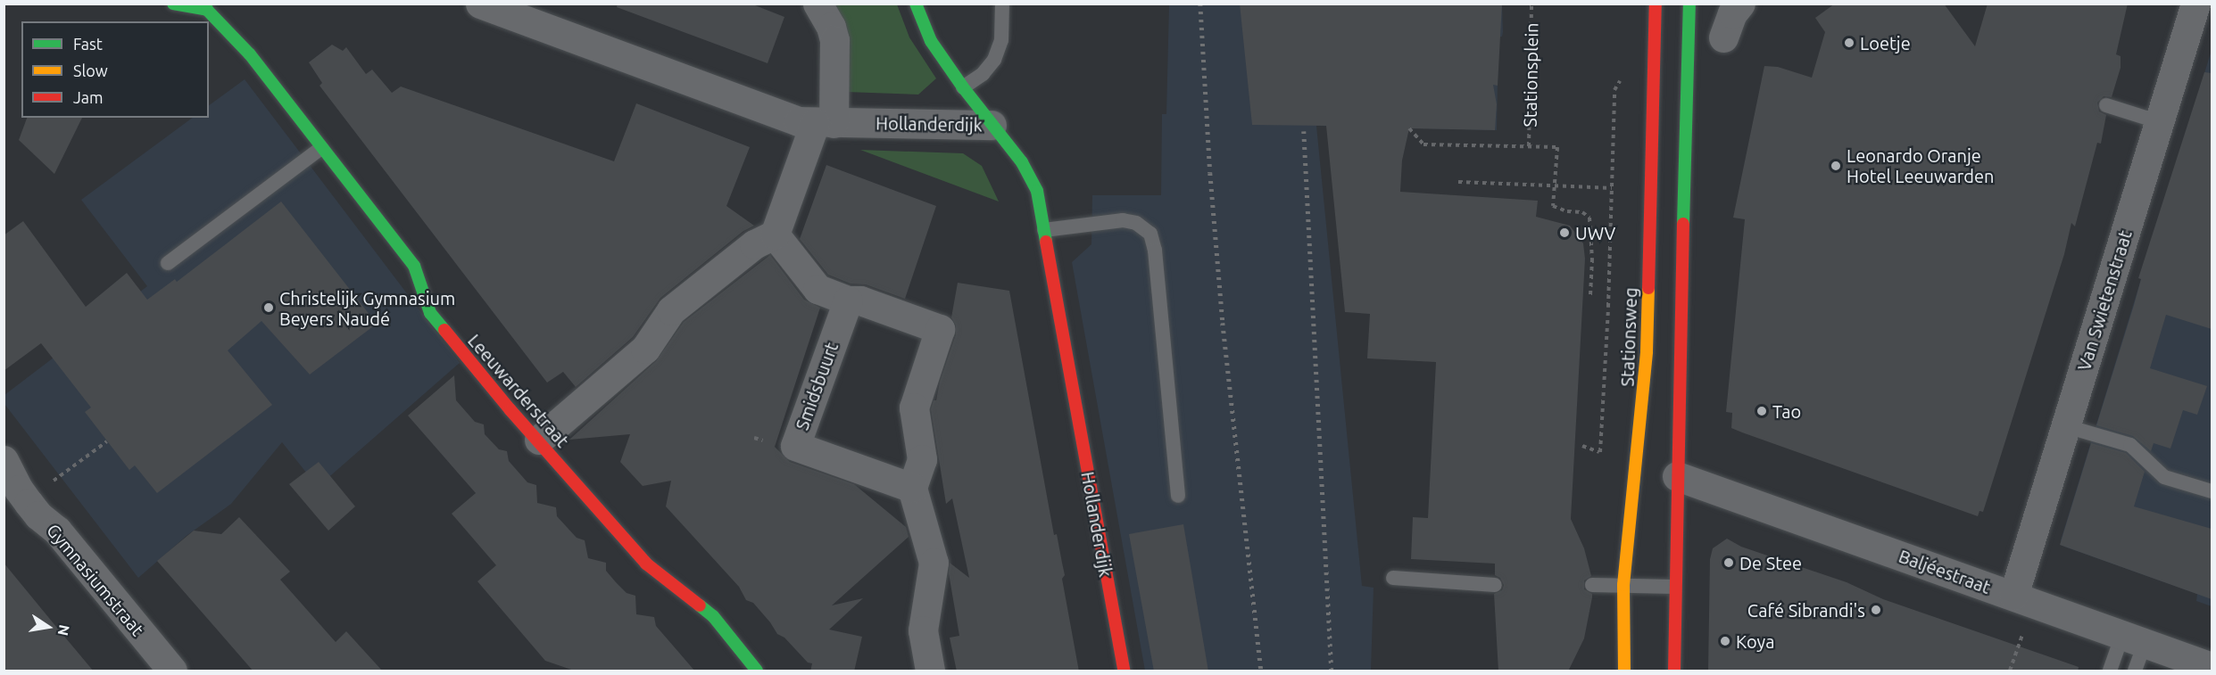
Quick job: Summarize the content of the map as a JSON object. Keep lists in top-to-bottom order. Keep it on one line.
{"streets":{"street":["Hollanderdijk","Van Swietenstraat","Stationsweg","Smidsbuurt","Leeuwarderstraat","Baljéestraat","Gymnasiumstraat"],"path":["Stationsplein"]},"crossings":[["Van Swietenstraat","Baljéestraat"]],"places":["Loetje","Leonardo Oranje Hotel Leeuwarden","UWV","Christelijk Gymnasium Beyers Naudé","Tao","De Stee","Café Sibrandi's","Koya"],"legend":["Fast","Slow","Jam"],"north":"right"}
